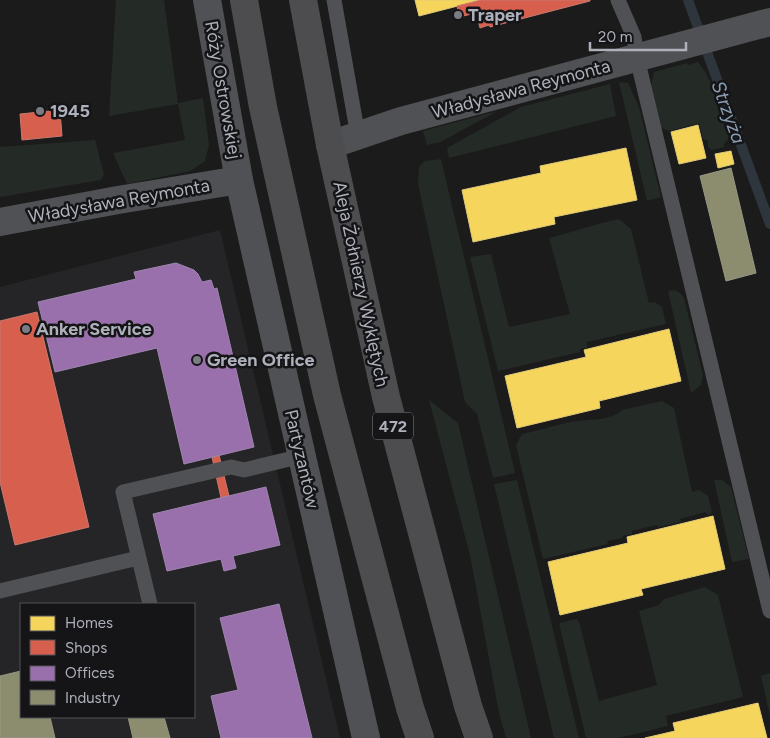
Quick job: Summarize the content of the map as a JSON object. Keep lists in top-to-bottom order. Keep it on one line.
{"streets":{"main road":["Aleja Żołnierzy Wyklętych","472"],"street":["Władysława Reymonta","Róży Ostrowskiej","Partyzantów"]},"crossings":[["Władysława Reymonta","Róży Ostrowskiej"],["Władysława Reymonta","Aleja Żołnierzy Wyklętych"],["Władysława Reymonta","Partyzantów"],["Róży Ostrowskiej","Partyzantów"]],"water":["Strzyża"],"places":["Traper","1945","Anker Service","Green Office"],"legend":["Homes","Shops","Offices","Industry"],"scale_bar":"20 m"}
